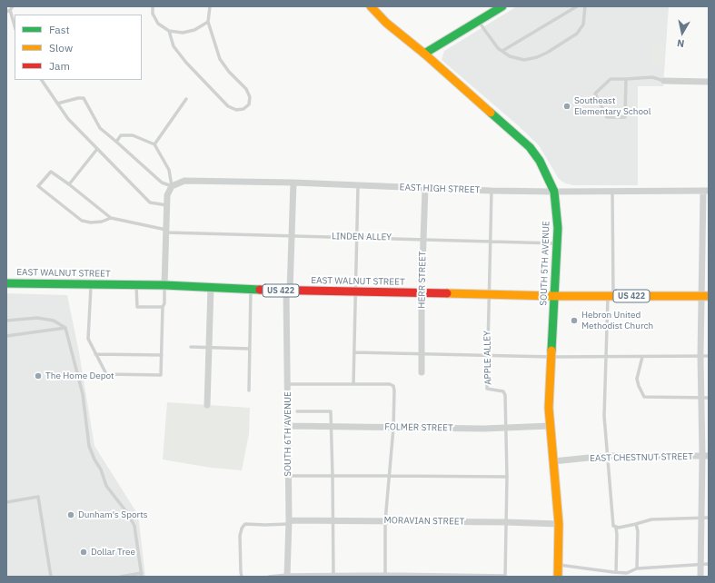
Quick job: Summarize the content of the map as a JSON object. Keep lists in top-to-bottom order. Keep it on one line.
{"streets":{"main road":["SOUTH 5TH AVENUE","EAST WALNUT STREET","US 422"],"street":["EAST HIGH STREET","HERR STREET","FOLMER STREET","SOUTH 6TH AVENUE","EAST CHESTNUT STREET","MORAVIAN STREET"],"lane":["LINDEN ALLEY","APPLE ALLEY"]},"crossings":[["EAST HIGH STREET","SOUTH 5TH AVENUE"],["EAST HIGH STREET","HERR STREET"],["EAST HIGH STREET","APPLE ALLEY"],["EAST HIGH STREET","SOUTH 6TH AVENUE"],["LINDEN ALLEY","SOUTH 5TH AVENUE"],["LINDEN ALLEY","HERR STREET"],["LINDEN ALLEY","APPLE ALLEY"],["LINDEN ALLEY","SOUTH 6TH AVENUE"],["SOUTH 5TH AVENUE","EAST WALNUT STREET"],["SOUTH 5TH AVENUE","FOLMER STREET"],["SOUTH 5TH AVENUE","EAST CHESTNUT STREET"],["SOUTH 5TH AVENUE","MORAVIAN STREET"],["EAST WALNUT STREET","HERR STREET"],["EAST WALNUT STREET","APPLE ALLEY"],["EAST WALNUT STREET","SOUTH 6TH AVENUE"],["APPLE ALLEY","FOLMER STREET"],["APPLE ALLEY","MORAVIAN STREET"],["FOLMER STREET","SOUTH 6TH AVENUE"],["SOUTH 6TH AVENUE","MORAVIAN STREET"]],"places":["Southeast Elementary School","Hebron United Methodist Church","The Home Depot","Dunham's Sports","Dollar Tree"],"legend":["Fast","Slow","Jam"],"north":"bottom"}
